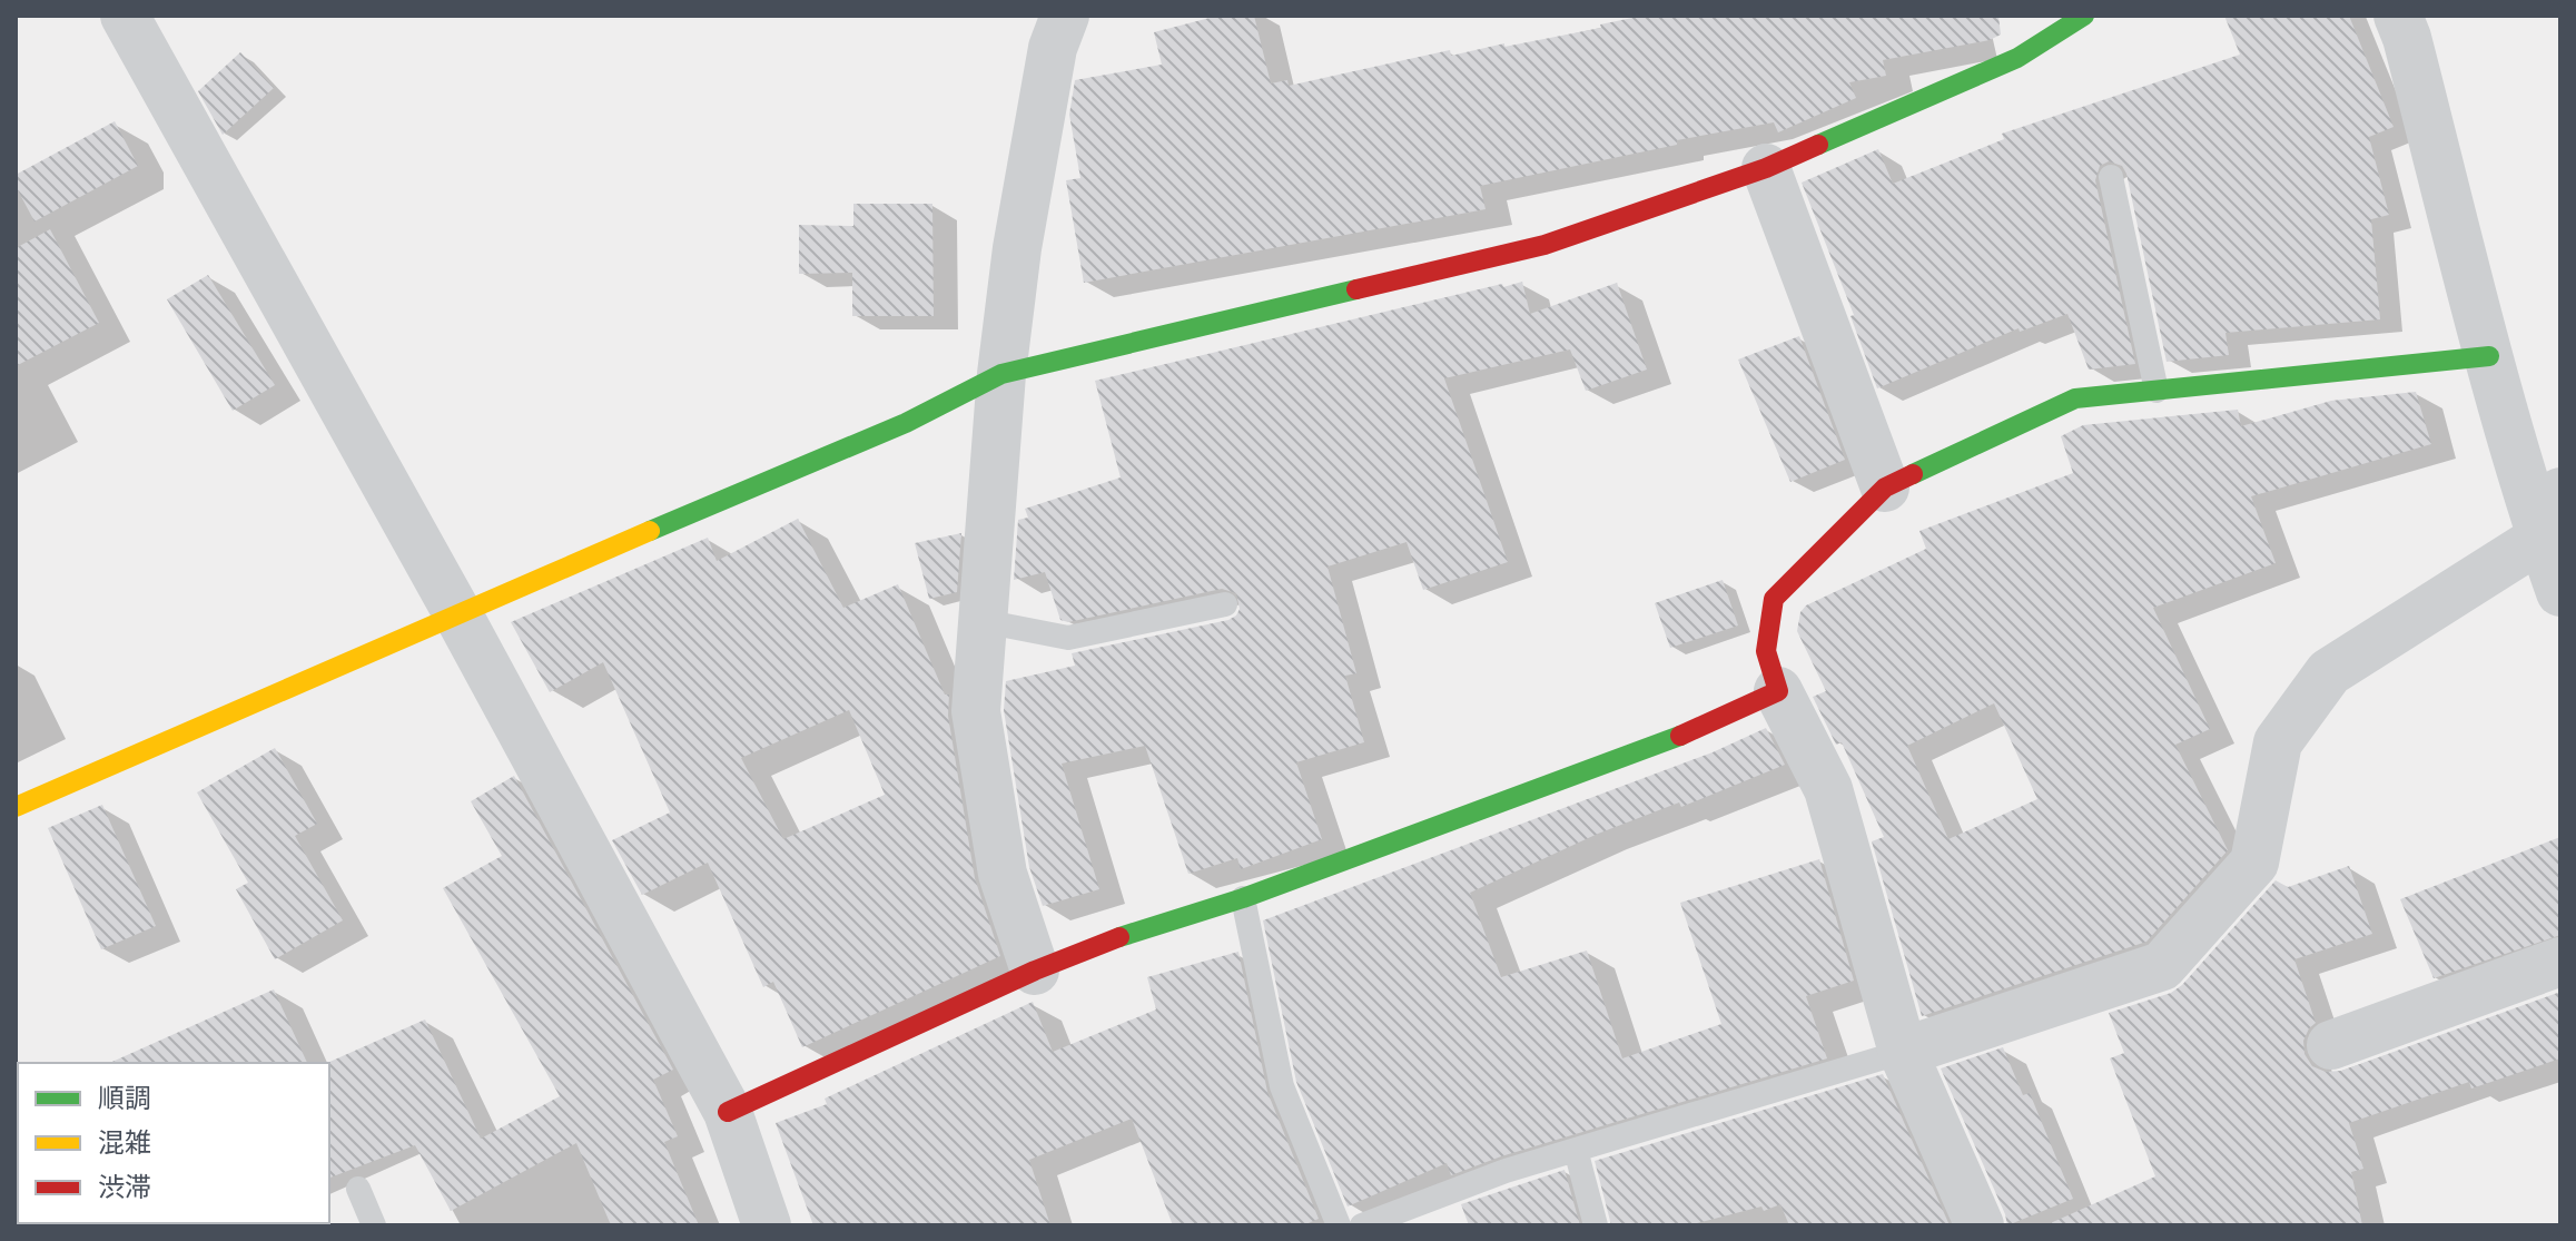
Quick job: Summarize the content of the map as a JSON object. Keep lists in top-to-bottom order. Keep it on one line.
{"legend":["順調","混雑","渋滞"]}
